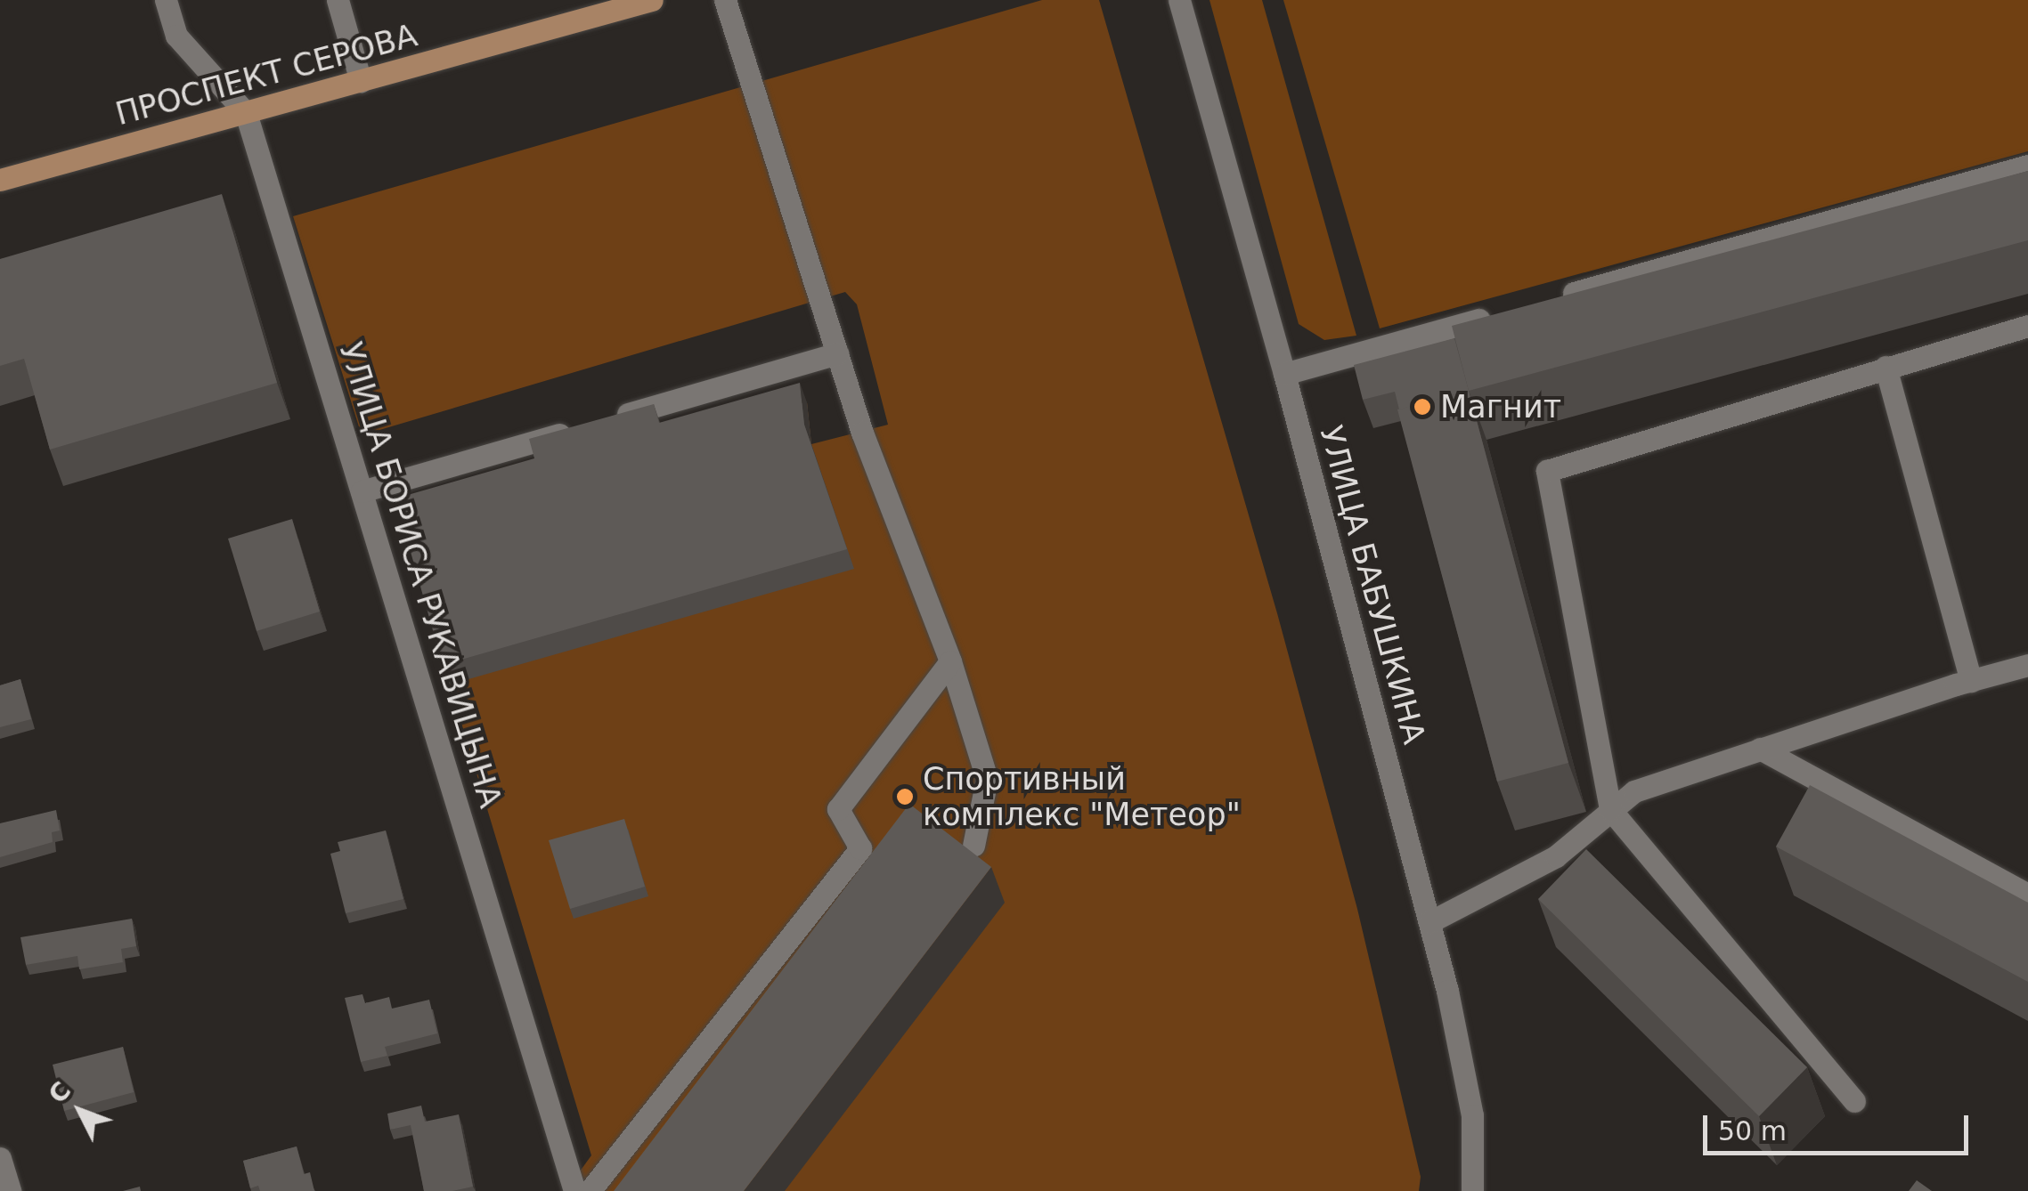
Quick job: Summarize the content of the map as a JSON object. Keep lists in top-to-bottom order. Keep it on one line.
{"streets":{"main road":["ПРОСПЕКТ СЕРОВА"],"street":["УЛИЦА БОРИСА РУКАВИЦЫНА","УЛИЦА БАБУШКИНА"]},"crossings":[["ПРОСПЕКТ СЕРОВА","УЛИЦА БОРИСА РУКАВИЦЫНА"]],"places":["Магнит","Спортивный комплекс \"Метеор\""],"scale_bar":"50 m","north":"top left"}
